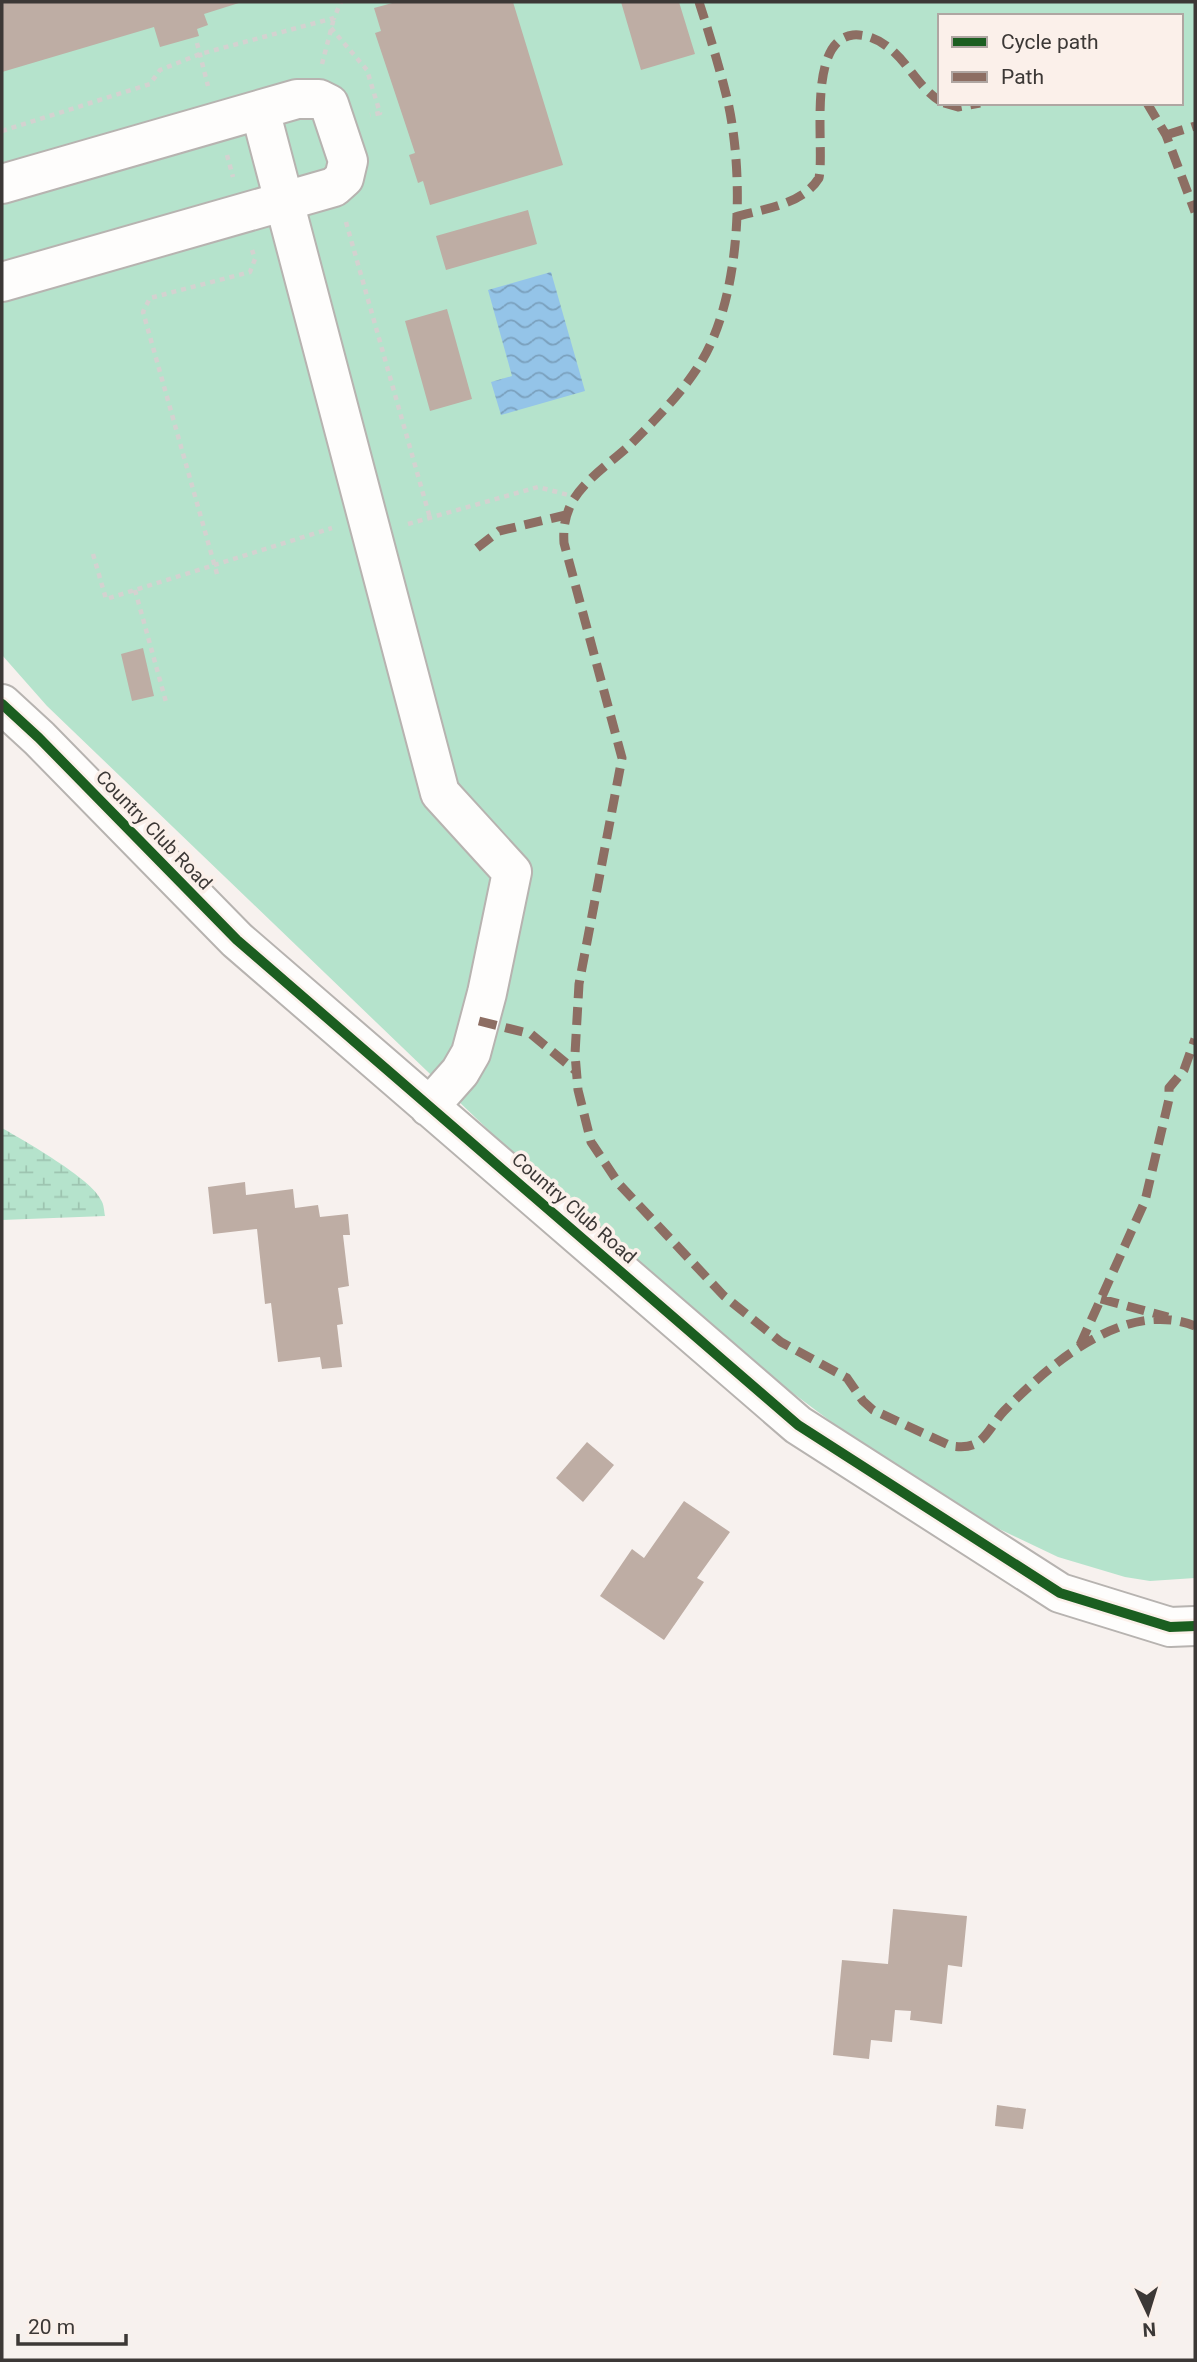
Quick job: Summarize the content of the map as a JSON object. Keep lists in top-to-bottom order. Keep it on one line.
{"streets":{"street":["Country Club Road"]},"legend":["Cycle path","Path"],"scale_bar":"20 m","north":"bottom"}
